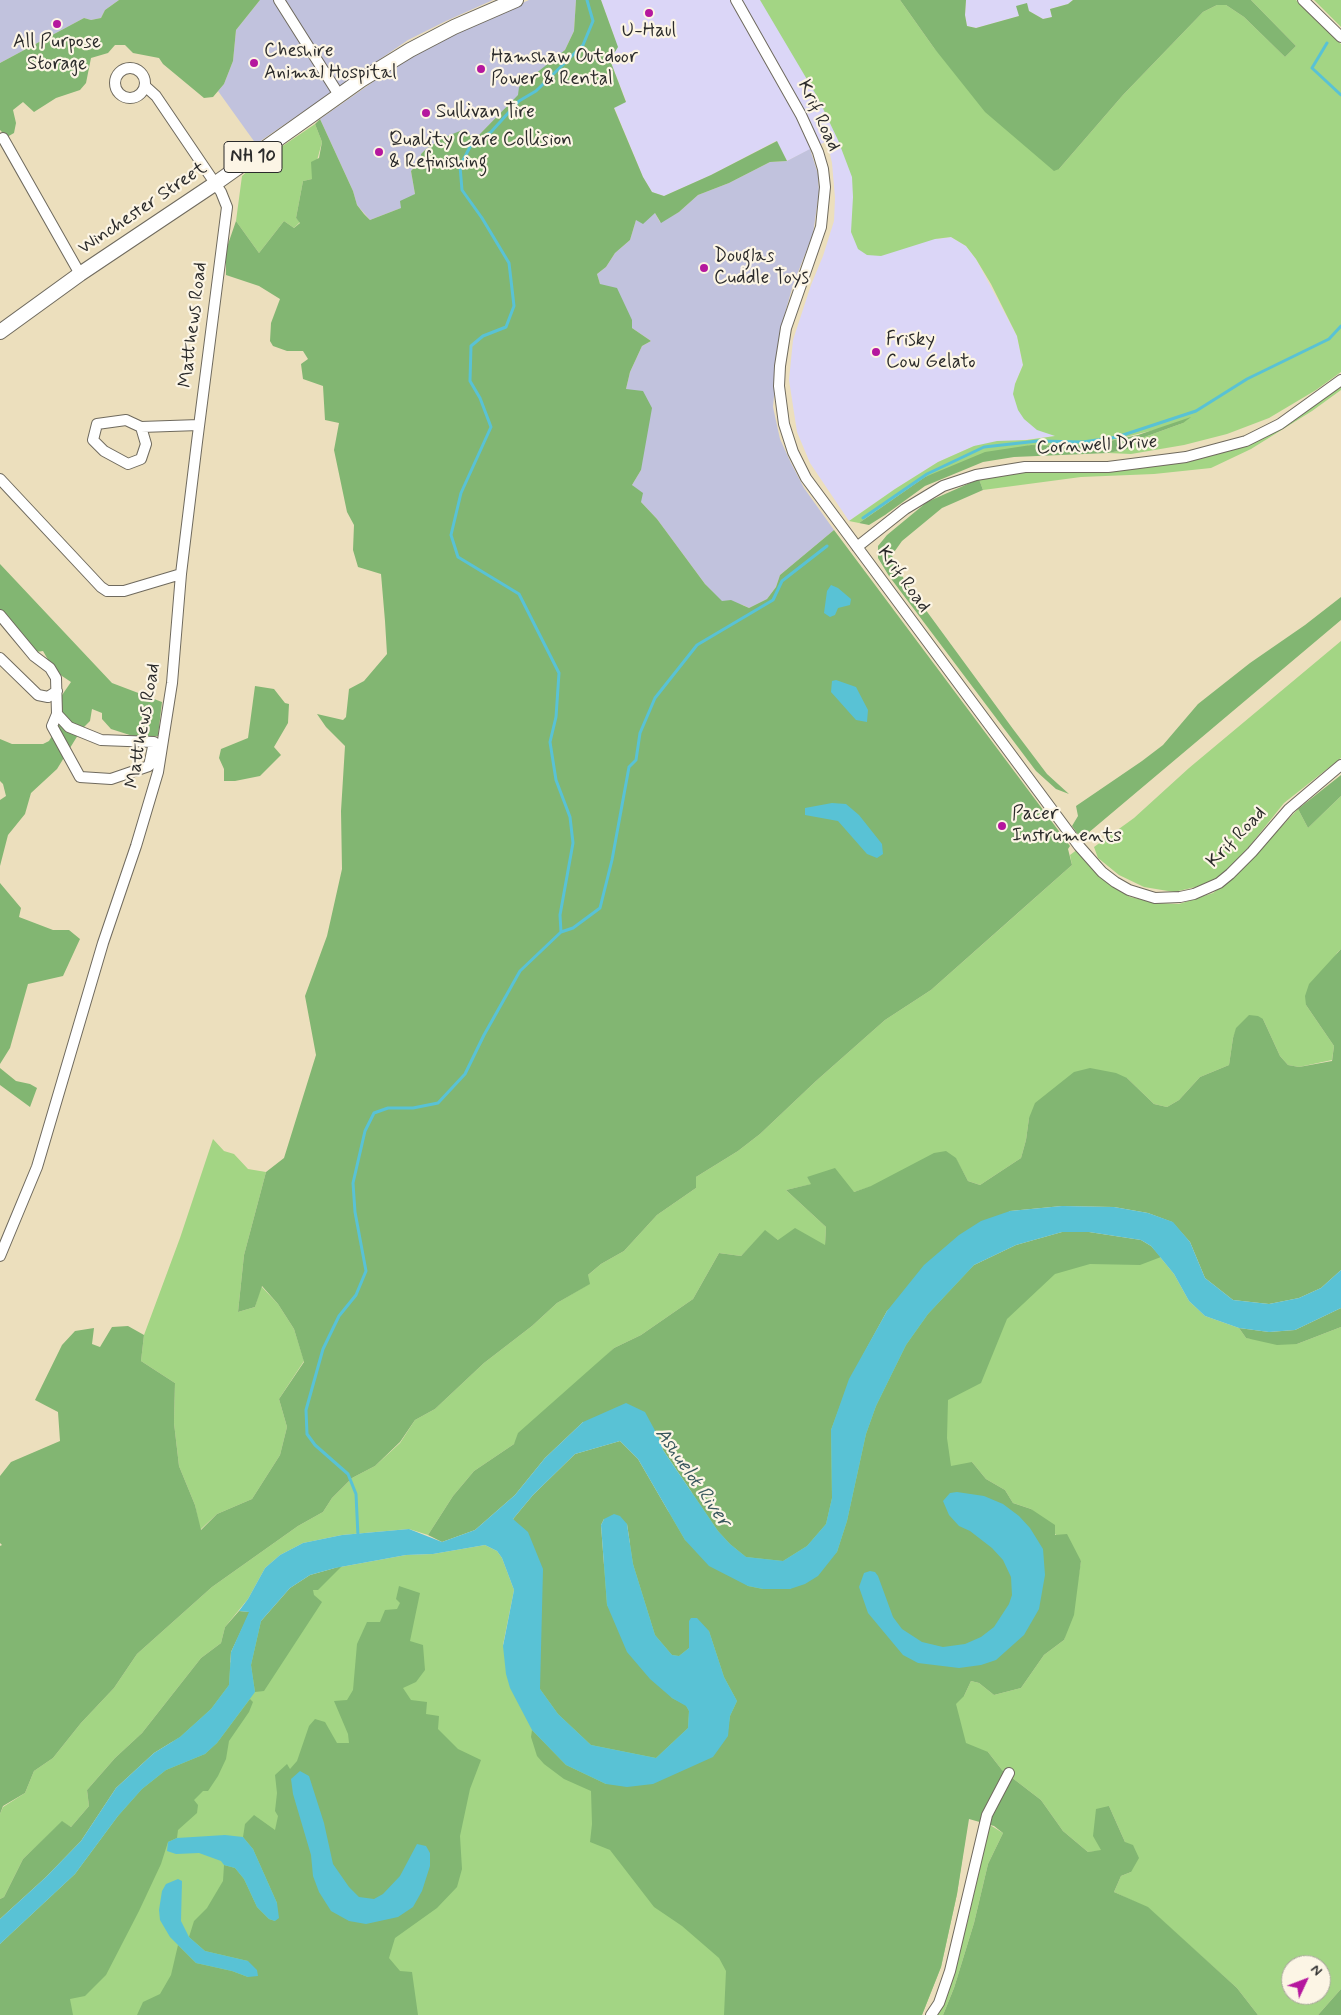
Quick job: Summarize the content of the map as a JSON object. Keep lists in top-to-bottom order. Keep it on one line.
{"streets":{"main road":["NH 10","Winchester Street"],"street":["Krif Road","Matthews Road","Cornwell Drive"]},"crossings":[["Krif Road","Cornwell Drive"],["Winchester Street","Matthews Road"]],"water":["Ashuelot River"],"places":["U-Haul","All Purpose Storage","Cheshire Animal Hospital","Hamshaw Outdoor Power & Rental","Sullivan Tire","Quality Care Collision & Refinishing","Douglas Cuddle Toys","Frisky Cow Gelato","Pacer Instruments"],"north":"top right"}
